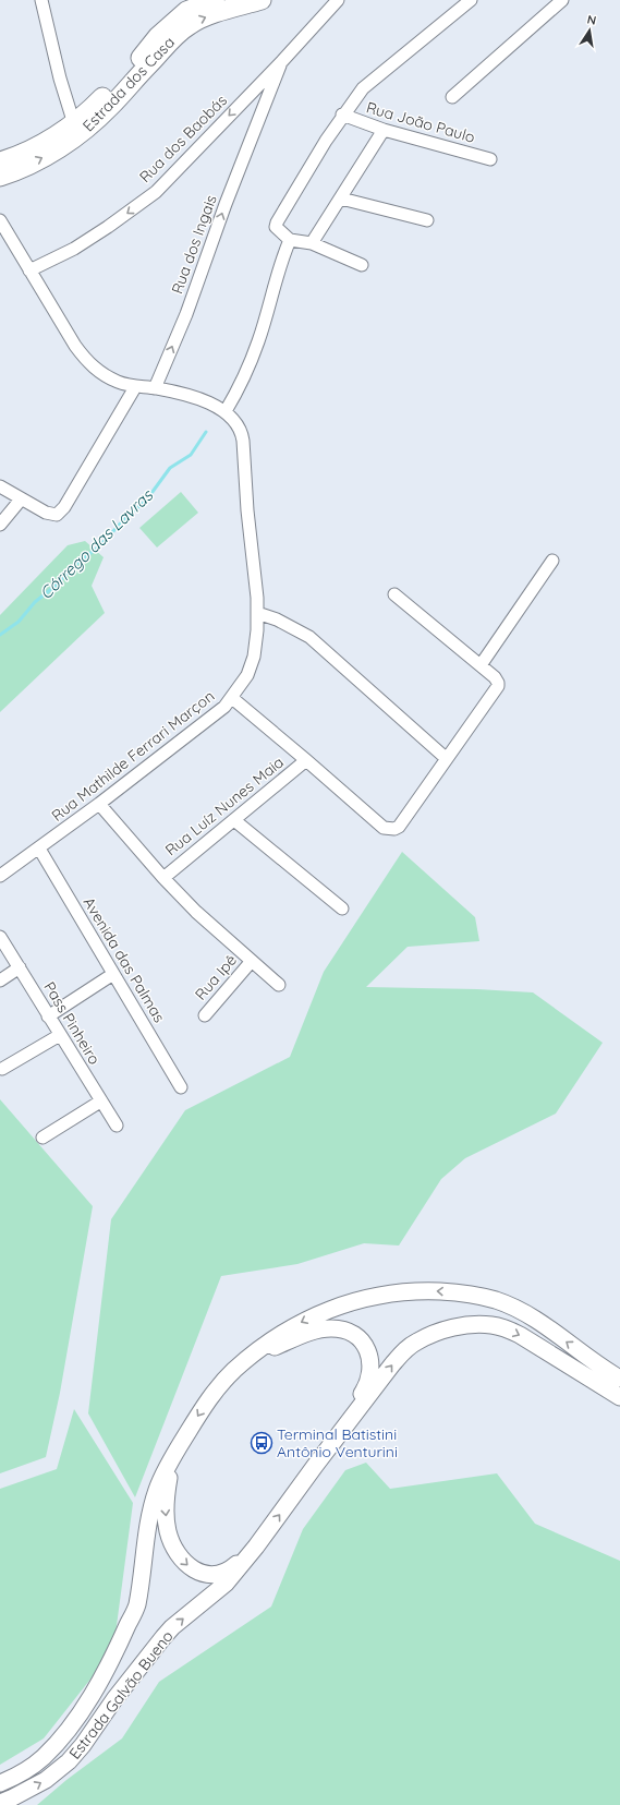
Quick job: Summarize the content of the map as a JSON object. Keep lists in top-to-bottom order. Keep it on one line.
{"streets":{"main road":["Estrada dos Casa","Estrada Galvão Bueno"],"street":["Rua João Paulo","Rua dos Baobás","Rua dos Ingais","Rua Mathilde Ferrari Marçon","Rua Luíz Nunes Maia","Avenida das Palmas","Rua Ipê","Pass Pinheiro"]},"crossings":[["Rua dos Baobás","Rua dos Ingais"],["Rua dos Baobás","Rua Mathilde Ferrari Marçon"],["Rua dos Ingais","Rua Mathilde Ferrari Marçon"],["Rua Mathilde Ferrari Marçon","Avenida das Palmas"]],"one_way":["Rua dos Baobás"],"water":["Córrego das Lavras"],"places":{"bus stop":["Terminal Batistini Antônio Venturini"]},"north":"top"}
